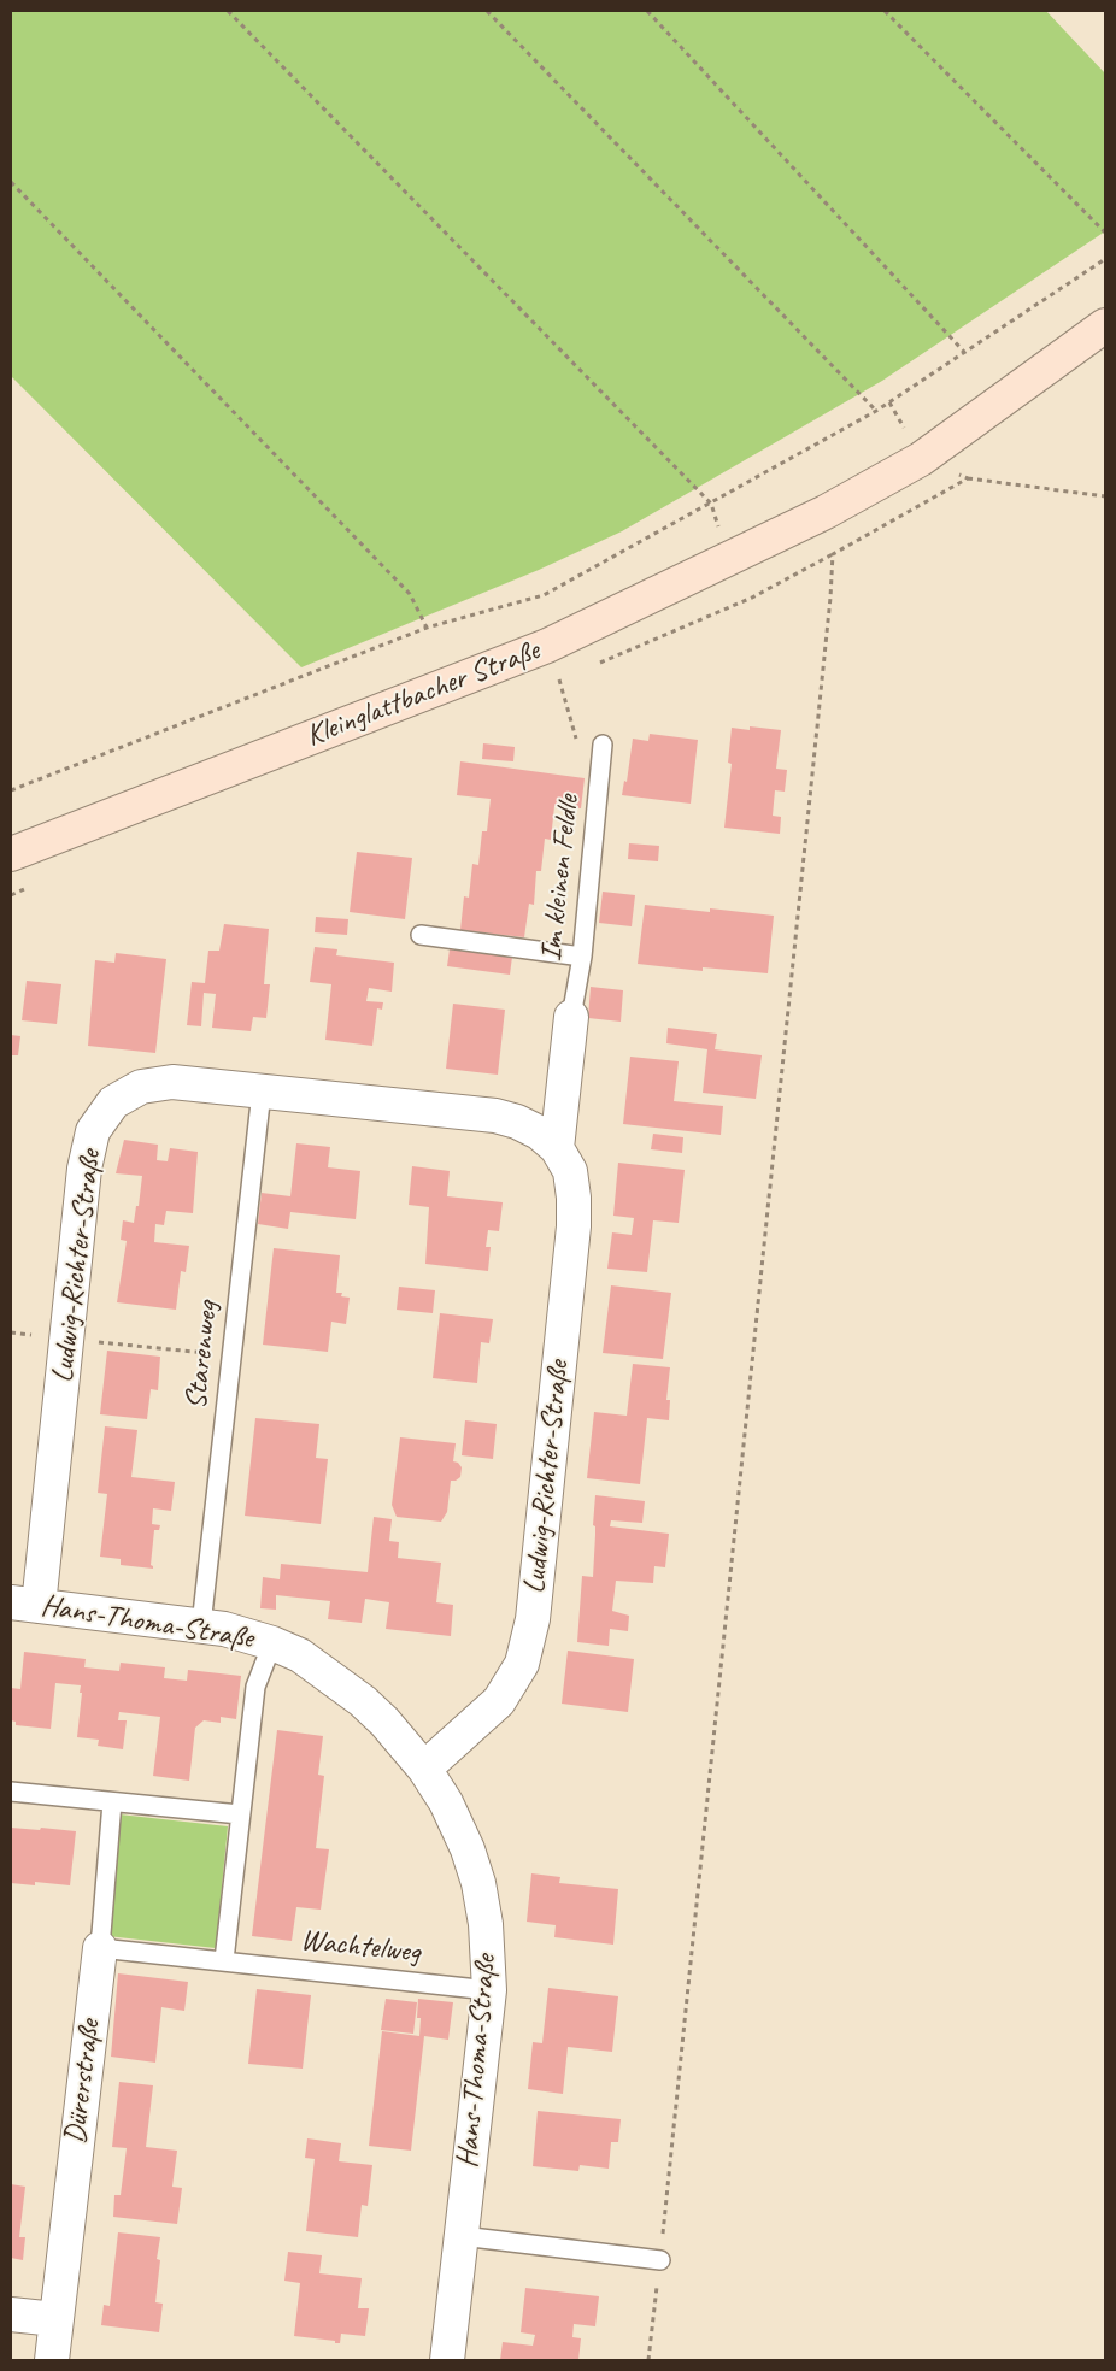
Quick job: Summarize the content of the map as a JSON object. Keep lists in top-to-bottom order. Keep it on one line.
{"streets":{"main road":["Kleinglattbacher Straße"],"street":["Ludwig-Richter-Straße","Hans-Thoma-Straße","Dürerstraße"],"lane":["Im kleinen Feldle","Starenweg","Wachtelweg"]},"crossings":[["Ludwig-Richter-Straße","Starenweg"],["Ludwig-Richter-Straße","Hans-Thoma-Straße"],["Starenweg","Hans-Thoma-Straße"],["Hans-Thoma-Straße","Wachtelweg"],["Wachtelweg","Dürerstraße"]]}
